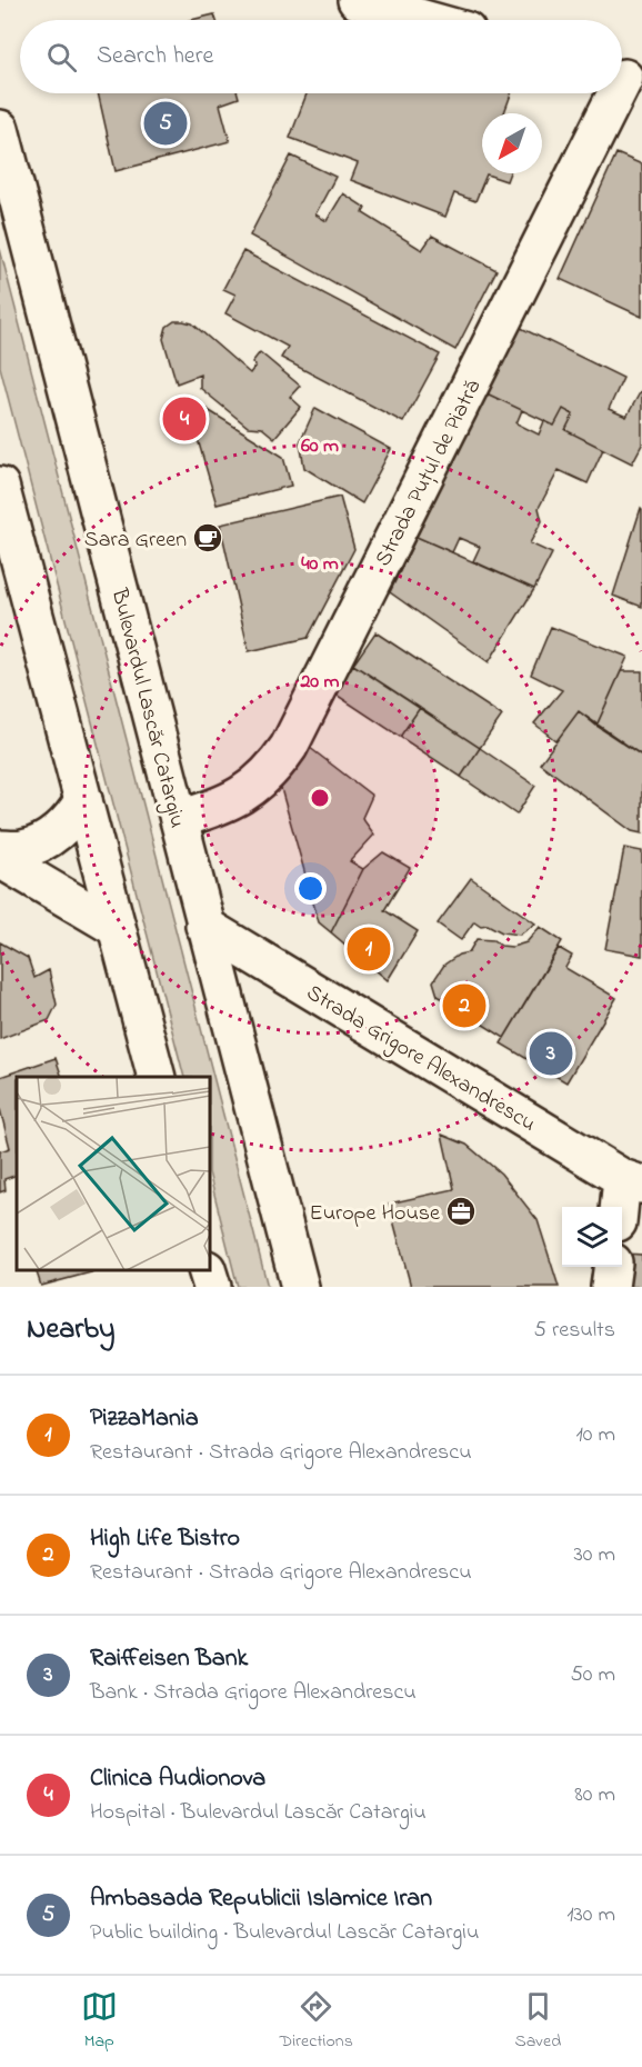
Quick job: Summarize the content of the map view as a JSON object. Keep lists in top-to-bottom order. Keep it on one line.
{"streets":{"main road":["Strada Puțul de Piatră","Bulevardul Lascăr Catargiu","Strada Grigore Alexandrescu"]},"crossings":[["Strada Puțul de Piatră","Bulevardul Lascăr Catargiu"],["Bulevardul Lascăr Catargiu","Strada Grigore Alexandrescu"]],"places":{"cafe":["Sara Green"],"office":["Europe House"]},"north":"bottom left","page":{"search":"Search here","pins":["5","4","1","2","3"],"heading":["Nearby","5 results"],"list":[{"mark":"1","name":"PizzaMania","note":"Restaurant · Strada Grigore Alexandrescu","value":"10 m"},{"mark":"2","name":"High Life Bistro","note":"Restaurant · Strada Grigore Alexandrescu","value":"30 m"},{"mark":"3","name":"Raiffeisen Bank","note":"Bank · Strada Grigore Alexandrescu","value":"50 m"},{"mark":"4","name":"Clinica Audionova","note":"Hospital · Bulevardul Lascăr Catargiu","value":"80 m"},{"mark":"5","name":"Ambasada Republicii Islamice Iran","note":"Public building · Bulevardul Lascăr Catargiu","value":"130 m"}],"nav":["Map","Directions","Saved"]},"rings":["60 m","40 m","20 m"]}
